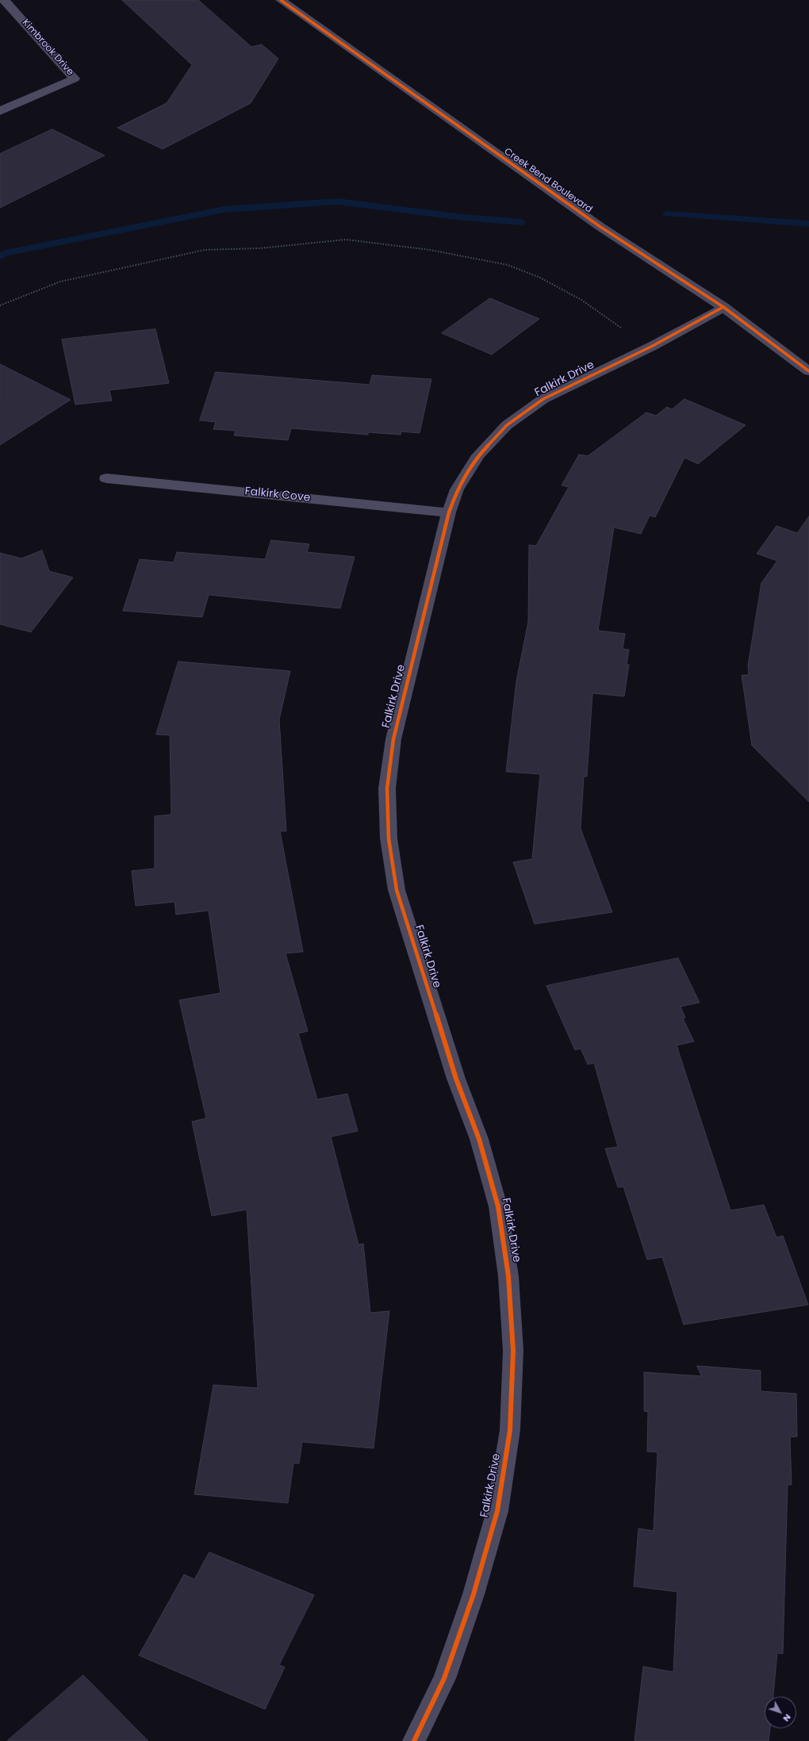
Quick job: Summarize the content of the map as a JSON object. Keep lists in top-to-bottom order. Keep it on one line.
{"streets":{"street":["Kimbrook Drive","Creek Bend Boulevard","Falkirk Drive","Falkirk Cove"]},"crossings":[["Creek Bend Boulevard","Falkirk Drive"],["Falkirk Drive","Falkirk Cove"]],"north":"bottom right"}
